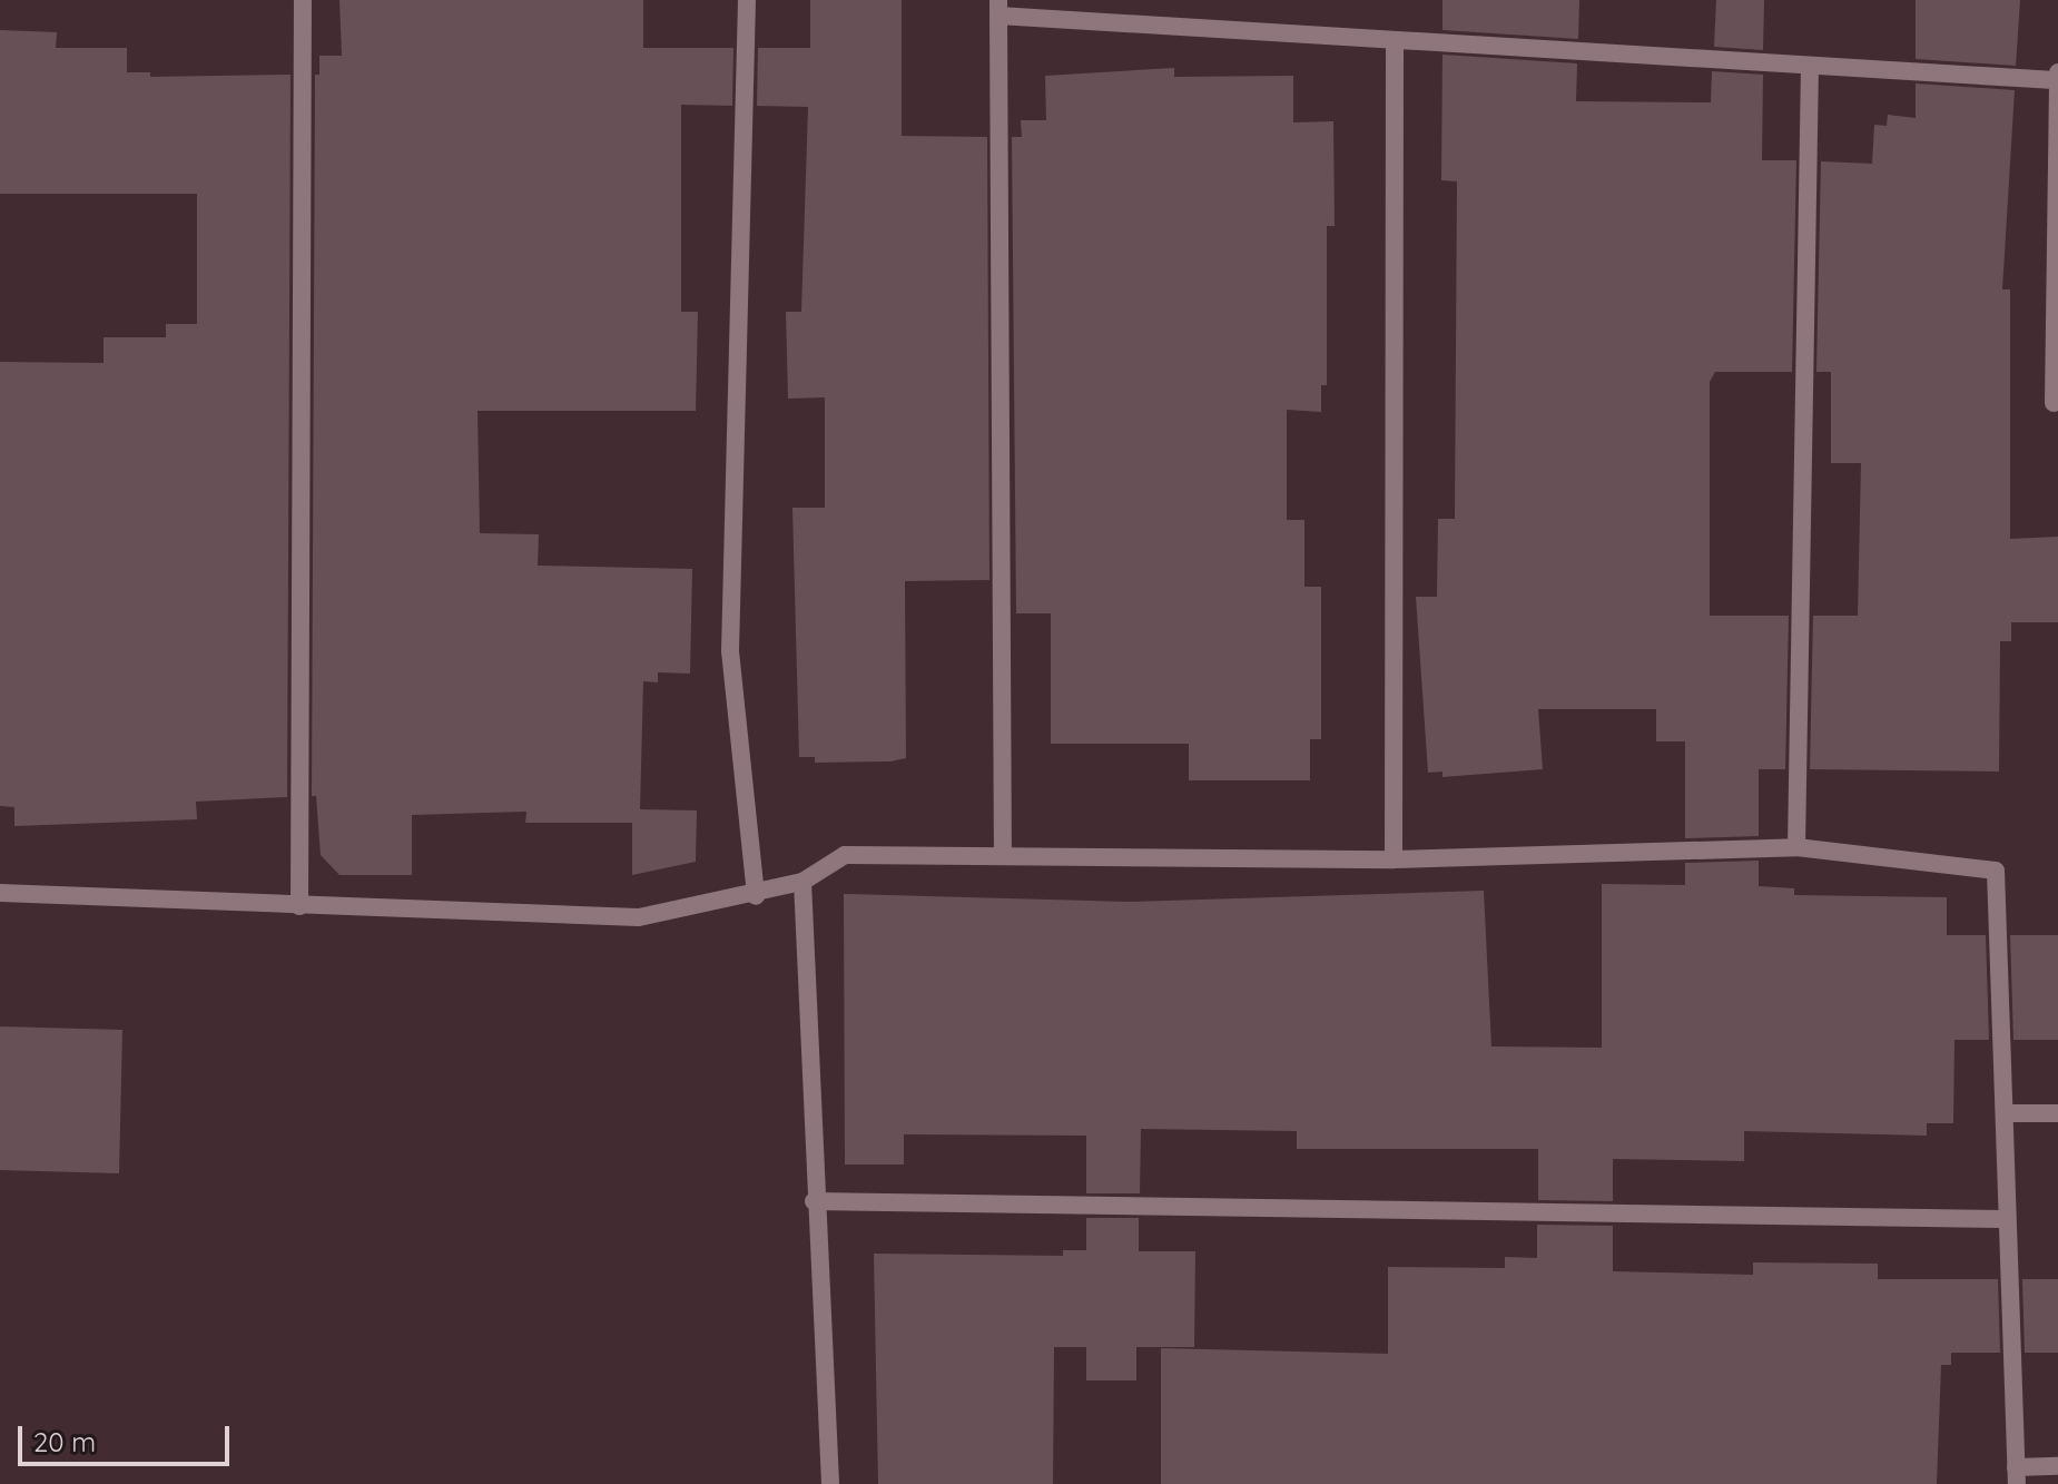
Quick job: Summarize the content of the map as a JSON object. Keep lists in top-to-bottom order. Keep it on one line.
{"scale_bar":"20 m"}
